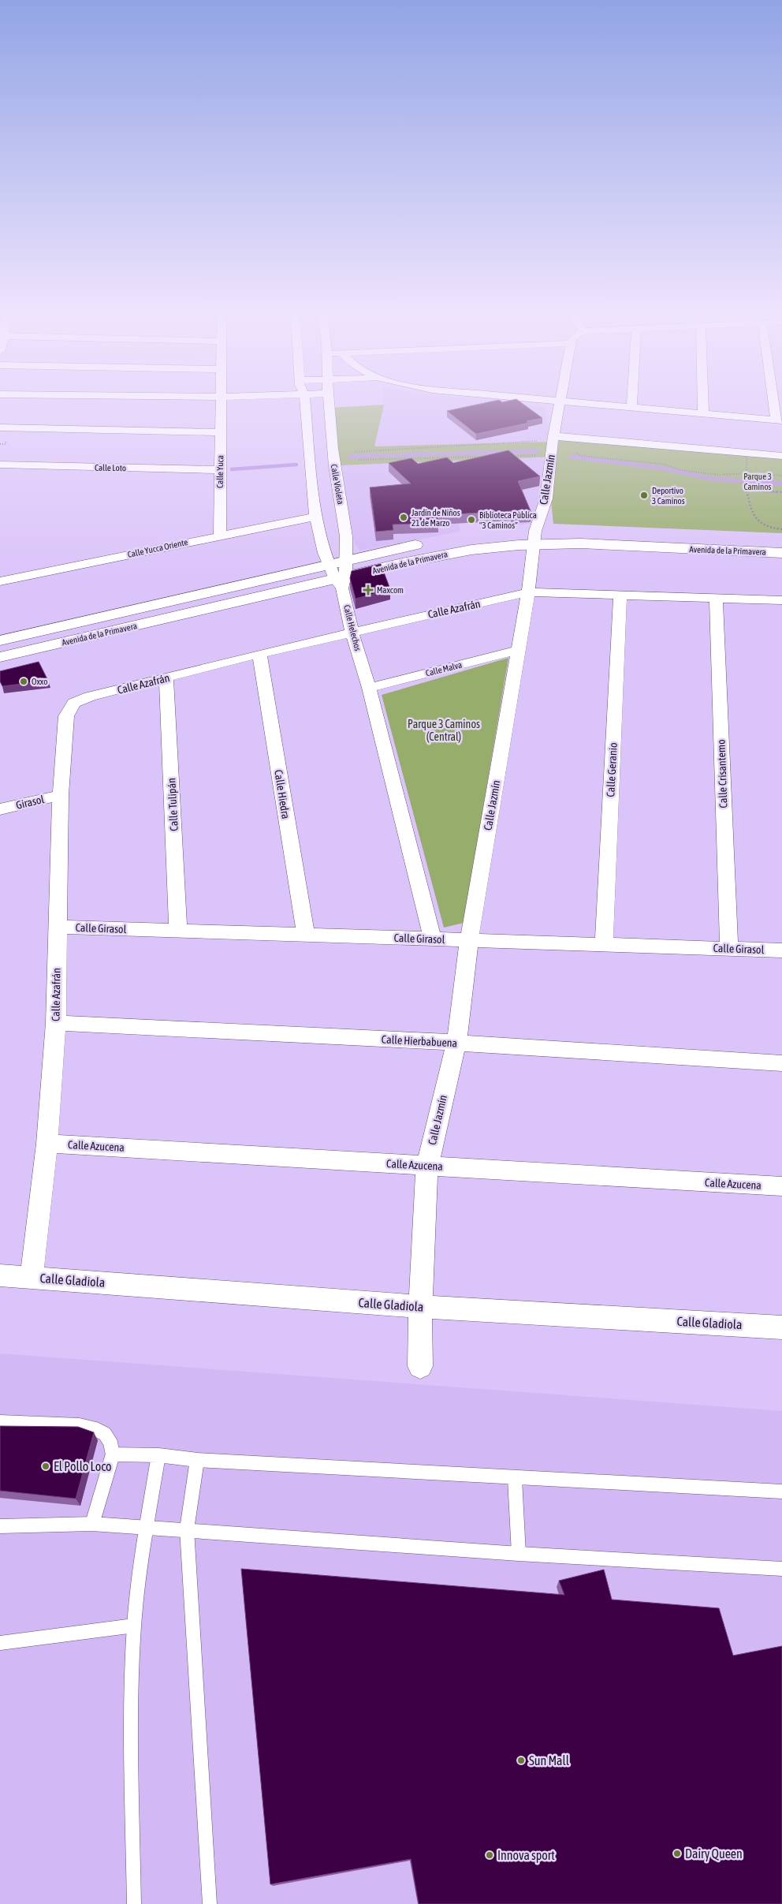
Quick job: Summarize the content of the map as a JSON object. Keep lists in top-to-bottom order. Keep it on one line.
{"streets":{"street":["Calle Loto","Calle Yuca","Calle Jazmín","Calle Violeta","Calle Yucca Oriente","Avenida de la Primavera","Calle Azafrán","Calle Helechos","Calle Malva","Calle Geranio","Calle Crisantemo","Calle Hiedra","Girasol","Calle Tulipán","Calle Girasol","Calle Hierbabuena","Calle Azucena","Calle Gladiola"]},"crossings":[["Calle Loto","Calle Yuca"],["Calle Yuca","Calle Yucca Oriente"],["Calle Jazmín","Avenida de la Primavera"],["Calle Jazmín","Calle Azafrán"],["Calle Jazmín","Calle Malva"],["Calle Jazmín","Calle Girasol"],["Calle Jazmín","Calle Hierbabuena"],["Calle Jazmín","Calle Azucena"],["Calle Jazmín","Calle Gladiola"],["Calle Violeta","Avenida de la Primavera"],["Calle Violeta","Calle Helechos"],["Calle Yucca Oriente","Calle Helechos"],["Avenida de la Primavera","Calle Helechos"],["Calle Azafrán","Calle Helechos"],["Calle Azafrán","Calle Geranio"],["Calle Azafrán","Calle Crisantemo"],["Calle Azafrán","Calle Hiedra"],["Calle Azafrán","Girasol"],["Calle Azafrán","Calle Tulipán"],["Calle Azafrán","Calle Girasol"],["Calle Azafrán","Calle Hierbabuena"],["Calle Azafrán","Calle Azucena"],["Calle Azafrán","Calle Gladiola"],["Calle Helechos","Calle Malva"],["Calle Helechos","Calle Girasol"],["Calle Geranio","Calle Girasol"],["Calle Crisantemo","Calle Girasol"],["Calle Hiedra","Calle Girasol"],["Calle Tulipán","Calle Girasol"]],"parks":["Parque 3 Caminos","Parque 3 Caminos (Central)"],"places":{"other":["Deportivo 3 Caminos","Jardin de Niños 21 de Marzo","Biblioteca Pública \"3 Caminos\"","Oxxo","El Pollo Loco","Sun Mall","Dairy Queen","Innova sport"],"health":["Maxcom"]}}
